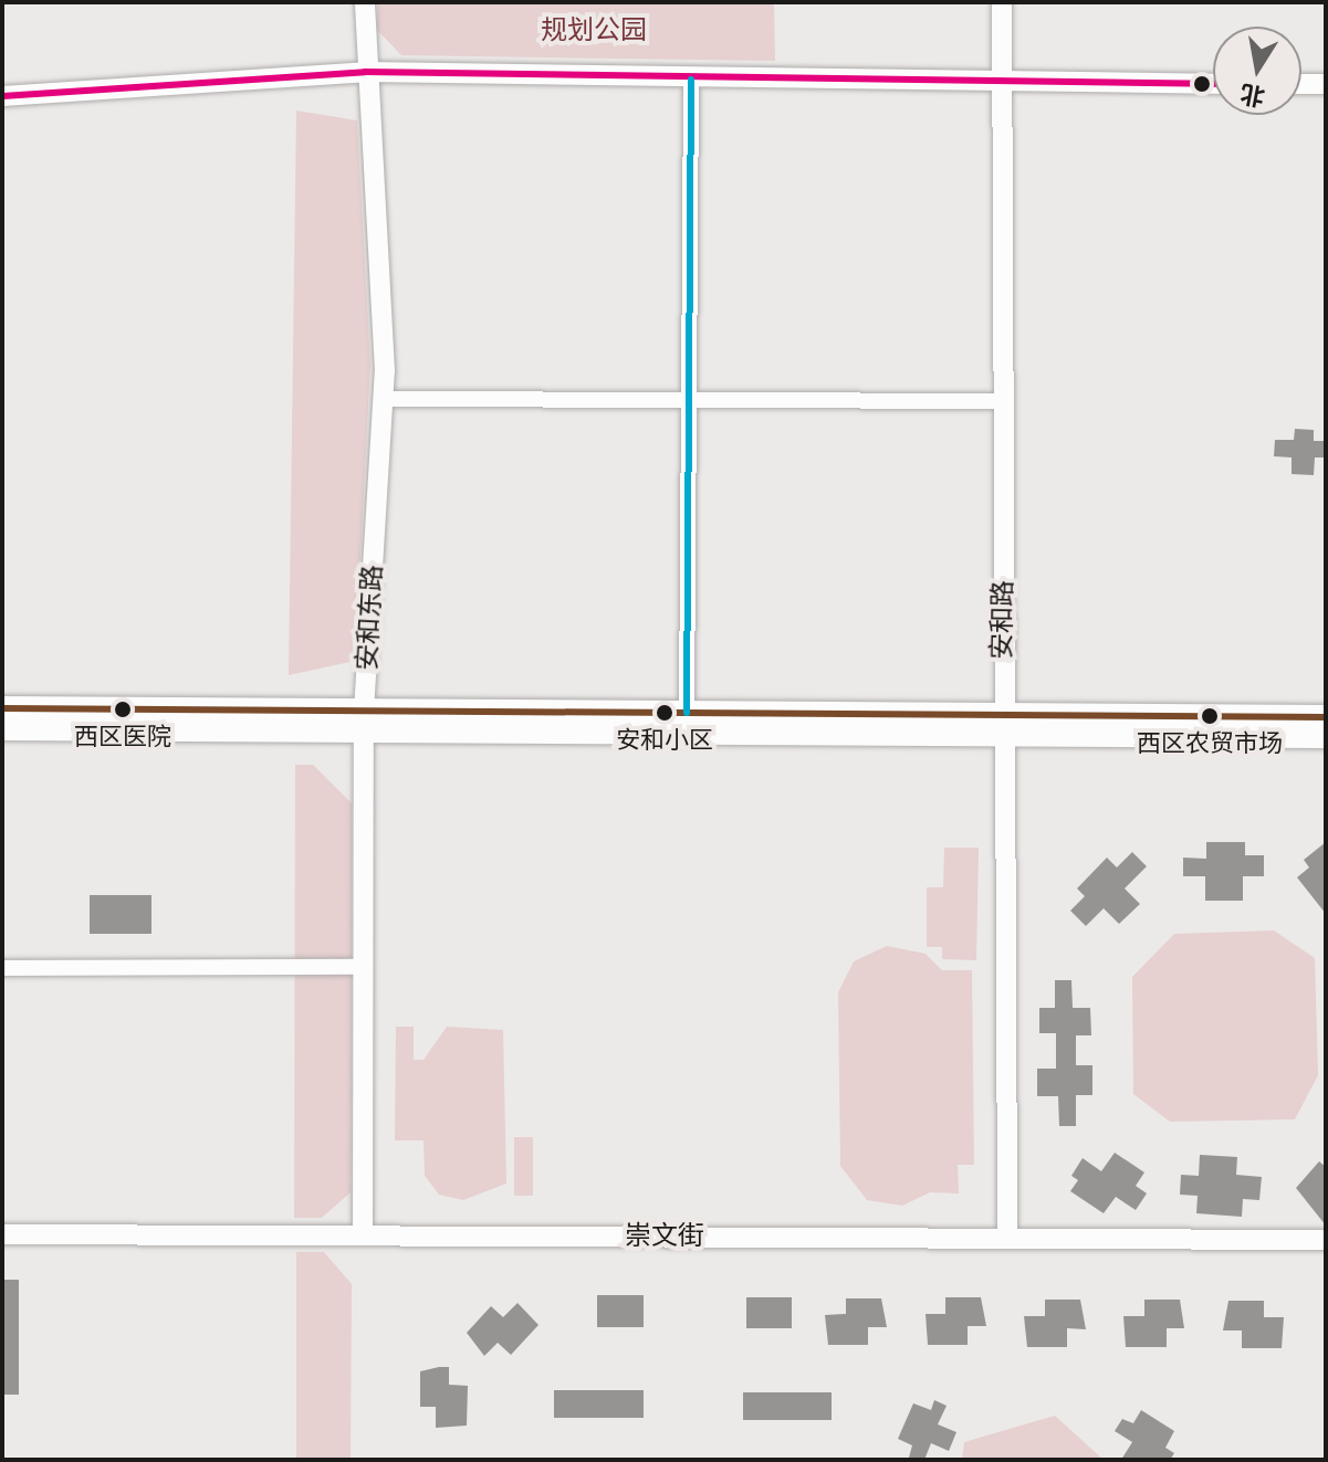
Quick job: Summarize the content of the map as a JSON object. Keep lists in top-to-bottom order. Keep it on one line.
{"streets":{"street":["安和东路","安和路","崇文街"]},"crossings":[["安和东路","崇文街"],["安和路","崇文街"]],"parks":["规划公园"],"places":["西区医院","安和小区","西区农贸市场"],"north":"bottom"}
